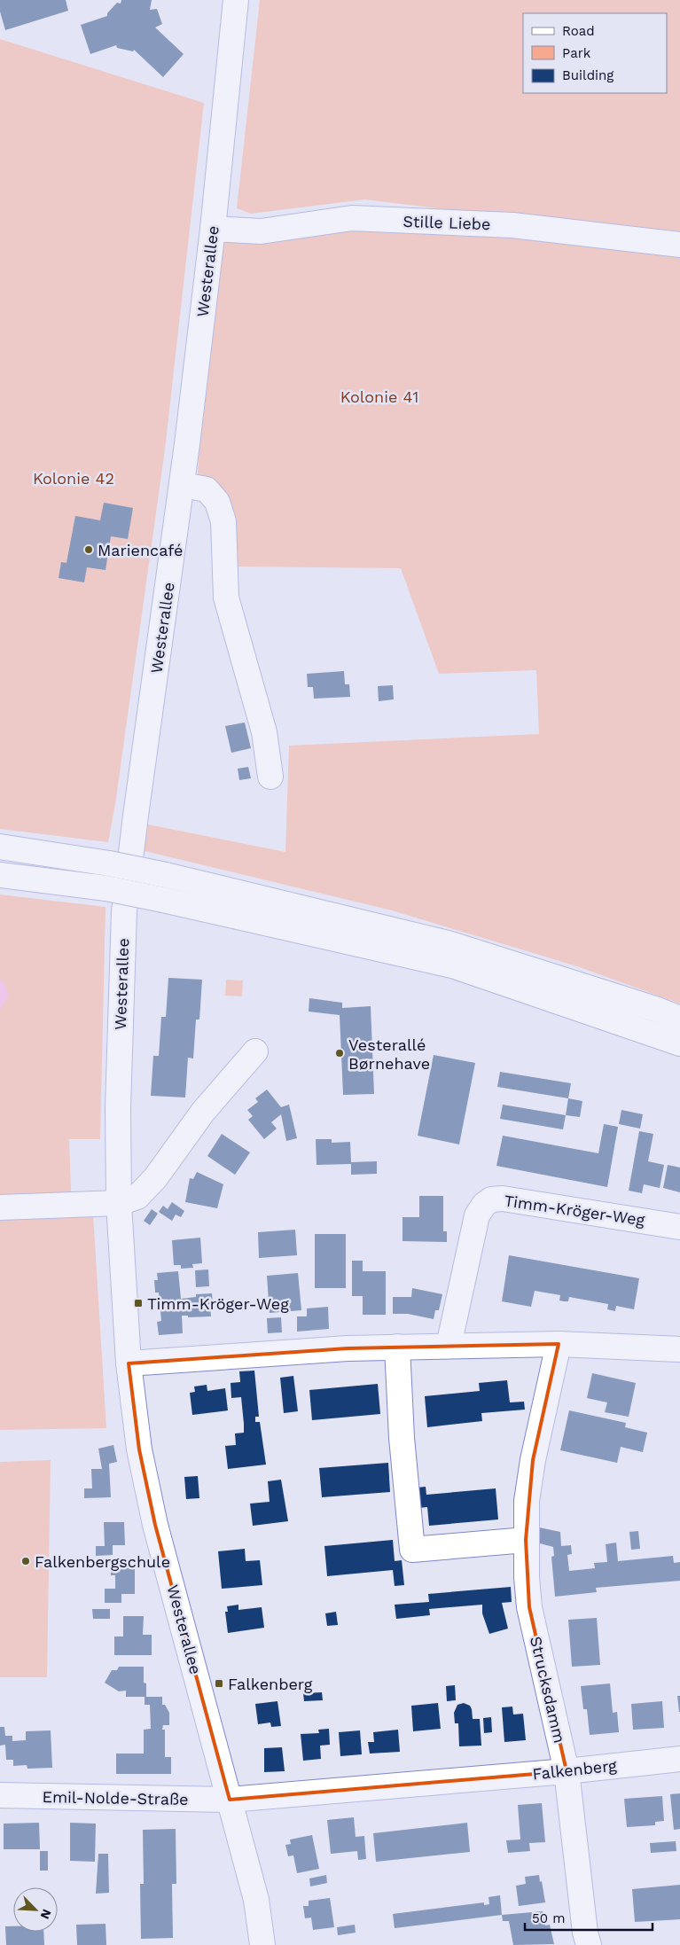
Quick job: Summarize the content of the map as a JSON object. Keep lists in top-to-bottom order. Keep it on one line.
{"streets":{"main road":["Stille Liebe","Westerallee","Timm-Kröger-Weg","Strucksdamm","Falkenberg","Emil-Nolde-Straße"]},"crossings":[["Stille Liebe","Westerallee"],["Westerallee","Falkenberg"],["Westerallee","Emil-Nolde-Straße"],["Strucksdamm","Falkenberg"],["Falkenberg","Emil-Nolde-Straße"]],"parks":["Kolonie 41","Kolonie 42"],"places":{"other":["Mariencafé","Vesterallé Børnehave","Falkenbergschule"],"transit":["Timm-Kröger-Weg","Falkenberg"]},"legend":["Road","Park","Building"],"scale_bar":"50 m","north":"bottom right"}
